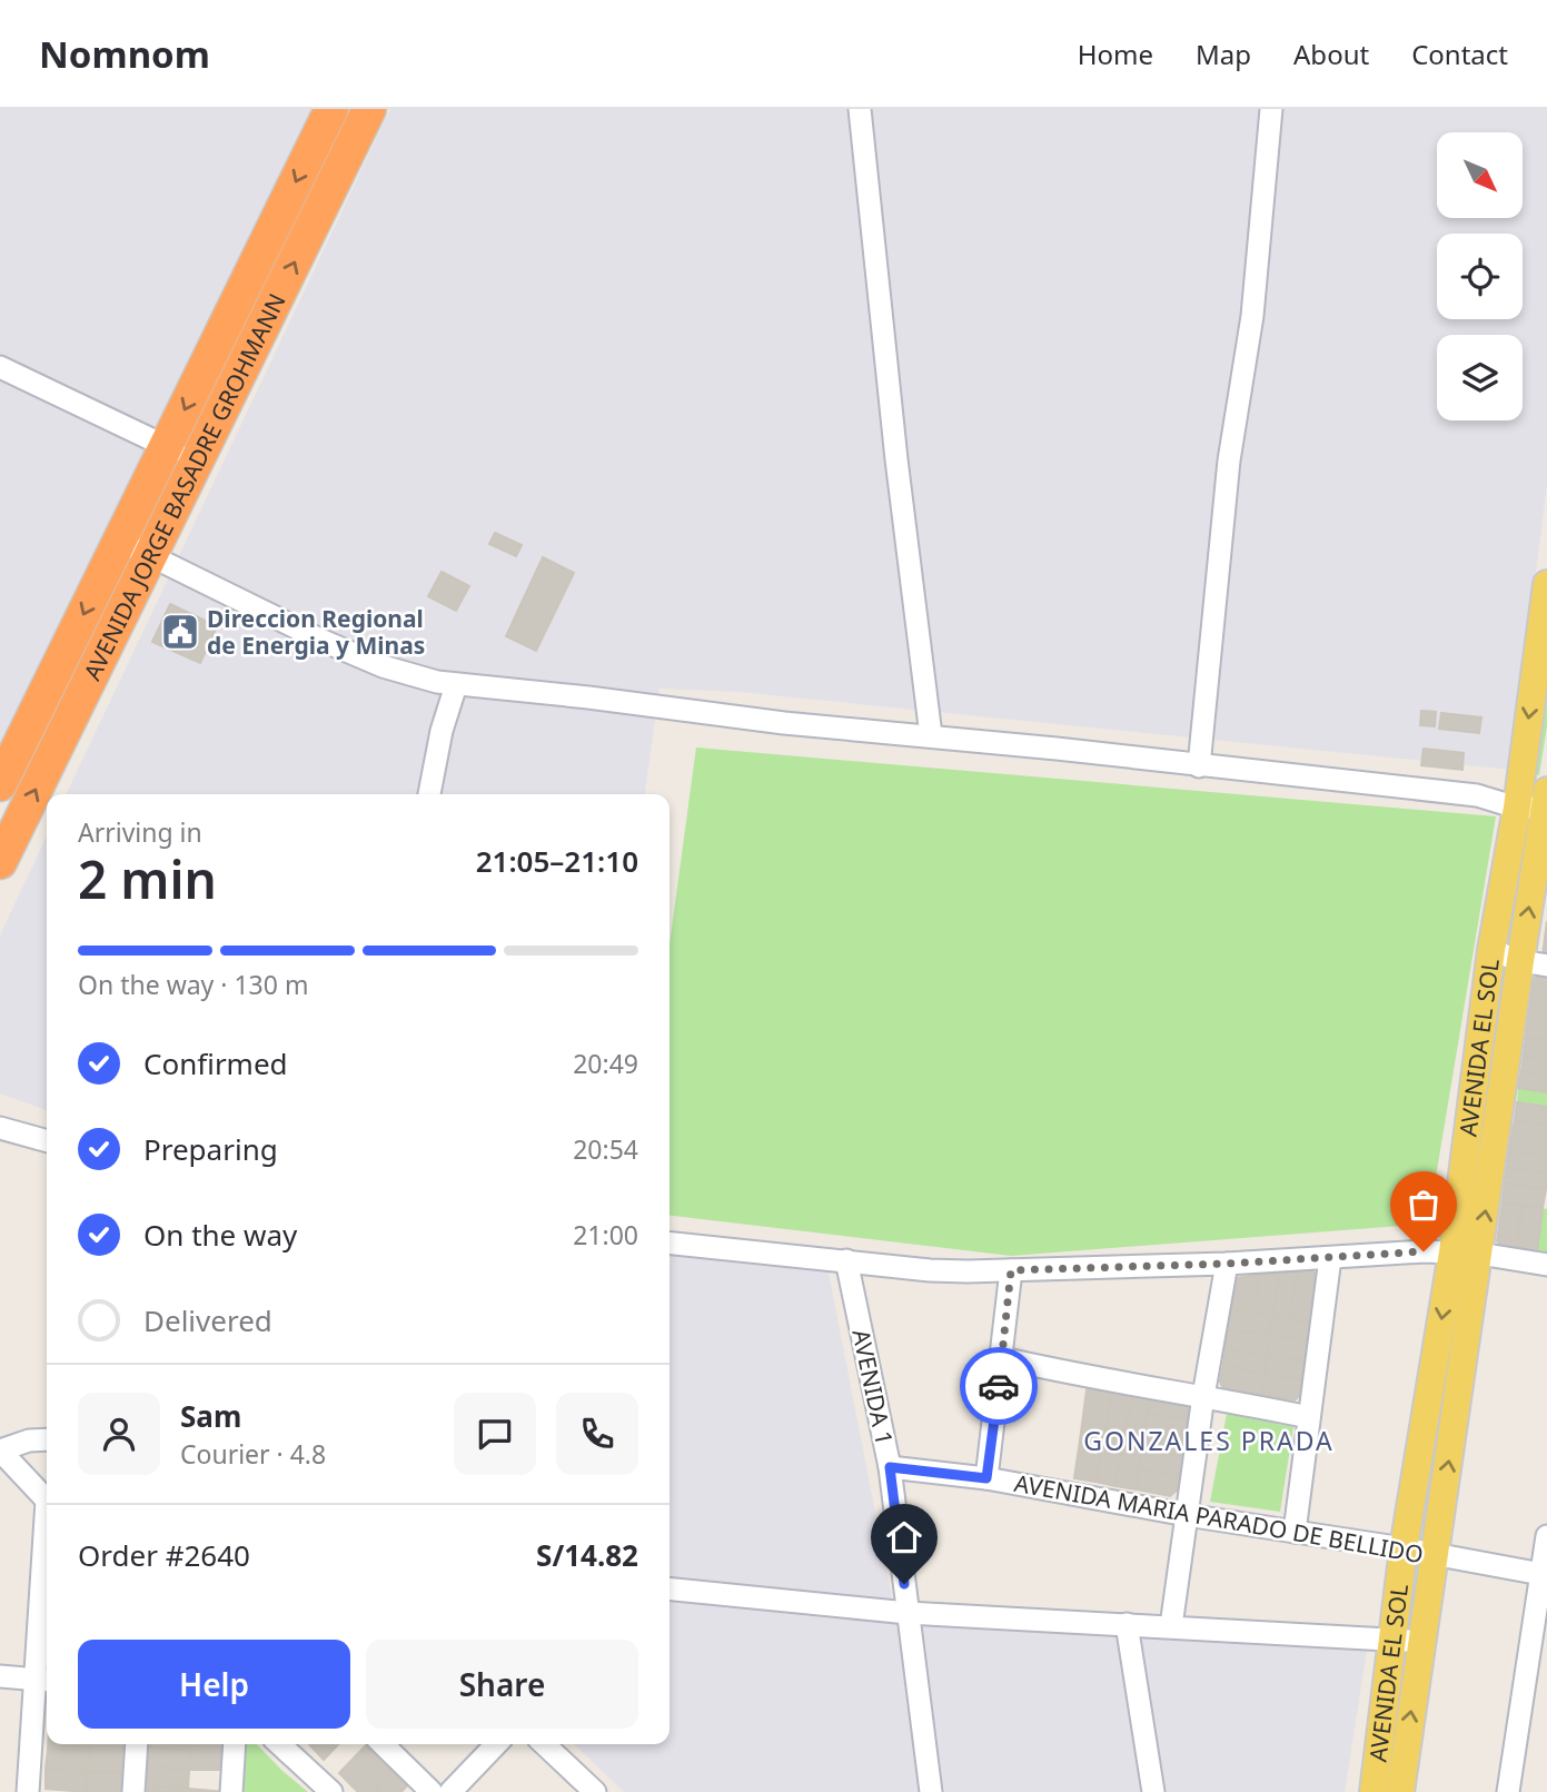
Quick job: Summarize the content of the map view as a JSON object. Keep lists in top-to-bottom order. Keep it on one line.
{"streets":{"highway":["AVENIDA JORGE BASADRE GROHMANN"],"main road":["AVENIDA EL SOL"],"street":["AVENIDA 1","AVENIDA MARIA PARADO DE BELLIDO"]},"crossings":[["AVENIDA EL SOL","AVENIDA MARIA PARADO DE BELLIDO"],["AVENIDA 1","AVENIDA MARIA PARADO DE BELLIDO"]],"districts":["GONZALES PRADA"],"places":{"public building":["Direccion Regional de Energia y Minas"]},"north":"bottom right","page":{"header":"Nomnom","nav":["Home","Map","About","Contact"],"heading":["2 min","Arriving in","21:05–21:10"],"panel":["Sam","Courier · 4.8","Order #2640","S/14.82"],"bar":"On the way · 130 m","list":[["Confirmed","20:49"],["Preparing","20:54"],["On the way","21:00"],"Delivered"],"buttons":["Help","Share"]}}
